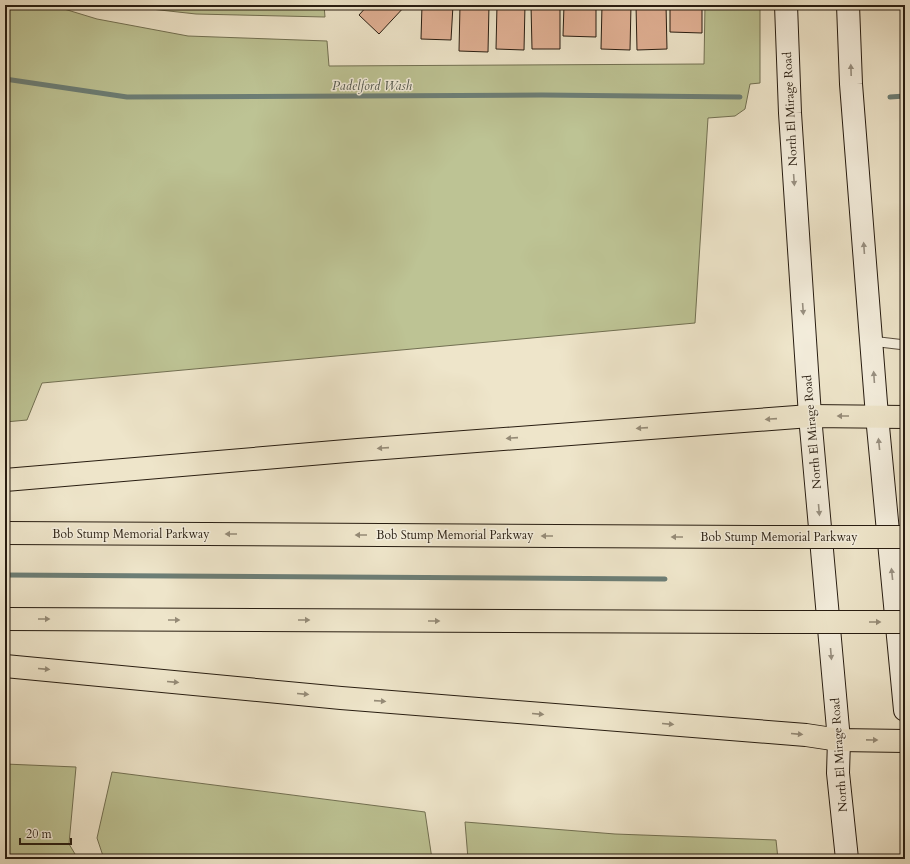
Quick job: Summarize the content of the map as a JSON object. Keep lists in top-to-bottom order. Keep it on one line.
{"streets":{"highway":["Bob Stump Memorial Parkway"],"main road":["North El Mirage Road"]},"water":["Padelford Wash"],"scale_bar":"20 m"}
